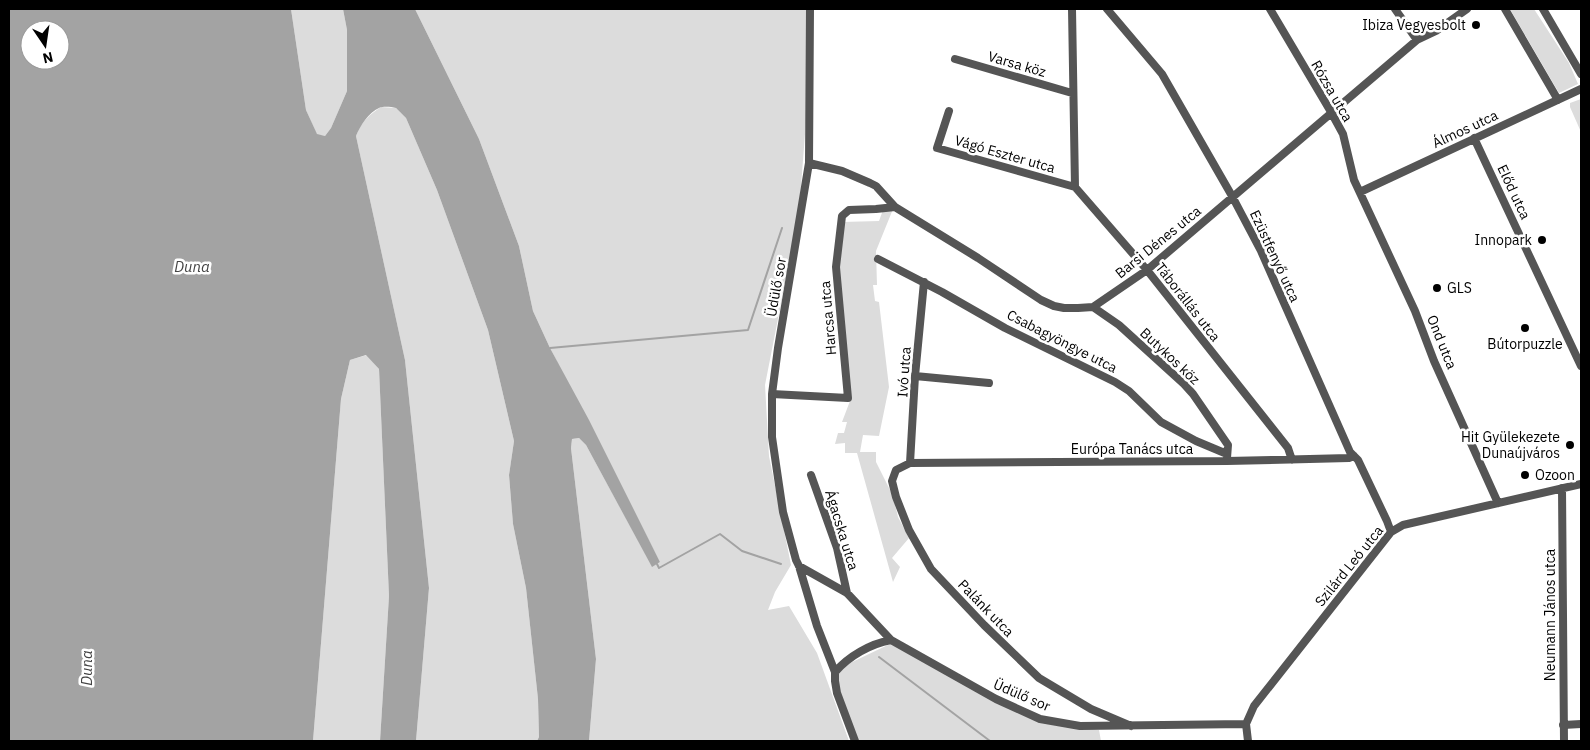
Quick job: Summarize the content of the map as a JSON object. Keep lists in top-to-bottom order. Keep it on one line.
{"streets":{"street":["Varsa köz","Rózsa utca","Álmos utca","Vágó Eszter utca","Előd utca","Barsi Dénes utca","Ezüstfenyő utca","Üdülő sor","Táborállás utca","Harcsa utca","Csabagyöngye utca","Ond utca","Butykos köz","Ivó utca","Európa Tanács utca","Ágacska utca","Szilárd Leó utca","Palánk utca","Neumann János utca"]},"crossings":[["Rózsa utca","Álmos utca"],["Rózsa utca","Barsi Dénes utca"],["Rózsa utca","Ond utca"],["Álmos utca","Előd utca"],["Álmos utca","Ond utca"],["Vágó Eszter utca","Táborállás utca"],["Barsi Dénes utca","Ezüstfenyő utca"],["Barsi Dénes utca","Táborállás utca"],["Barsi Dénes utca","Butykos köz"],["Ezüstfenyő utca","Európa Tanács utca"],["Ezüstfenyő utca","Szilárd Leó utca"],["Üdülő sor","Harcsa utca"],["Üdülő sor","Ágacska utca"],["Üdülő sor","Szilárd Leó utca"],["Üdülő sor","Palánk utca"],["Táborállás utca","Európa Tanács utca"],["Csabagyöngye utca","Butykos köz"],["Csabagyöngye utca","Ivó utca"],["Csabagyöngye utca","Európa Tanács utca"],["Ond utca","Szilárd Leó utca"],["Butykos köz","Európa Tanács utca"],["Ivó utca","Európa Tanács utca"],["Ivó utca","Palánk utca"],["Európa Tanács utca","Palánk utca"],["Szilárd Leó utca","Neumann János utca"]],"water":["Duna"],"places":["Ibiza Vegyesbolt","Innopark","GLS","Bútorpuzzle","Hit Gyülekezete Dunaújváros","Ozoon"],"north":"bottom"}
